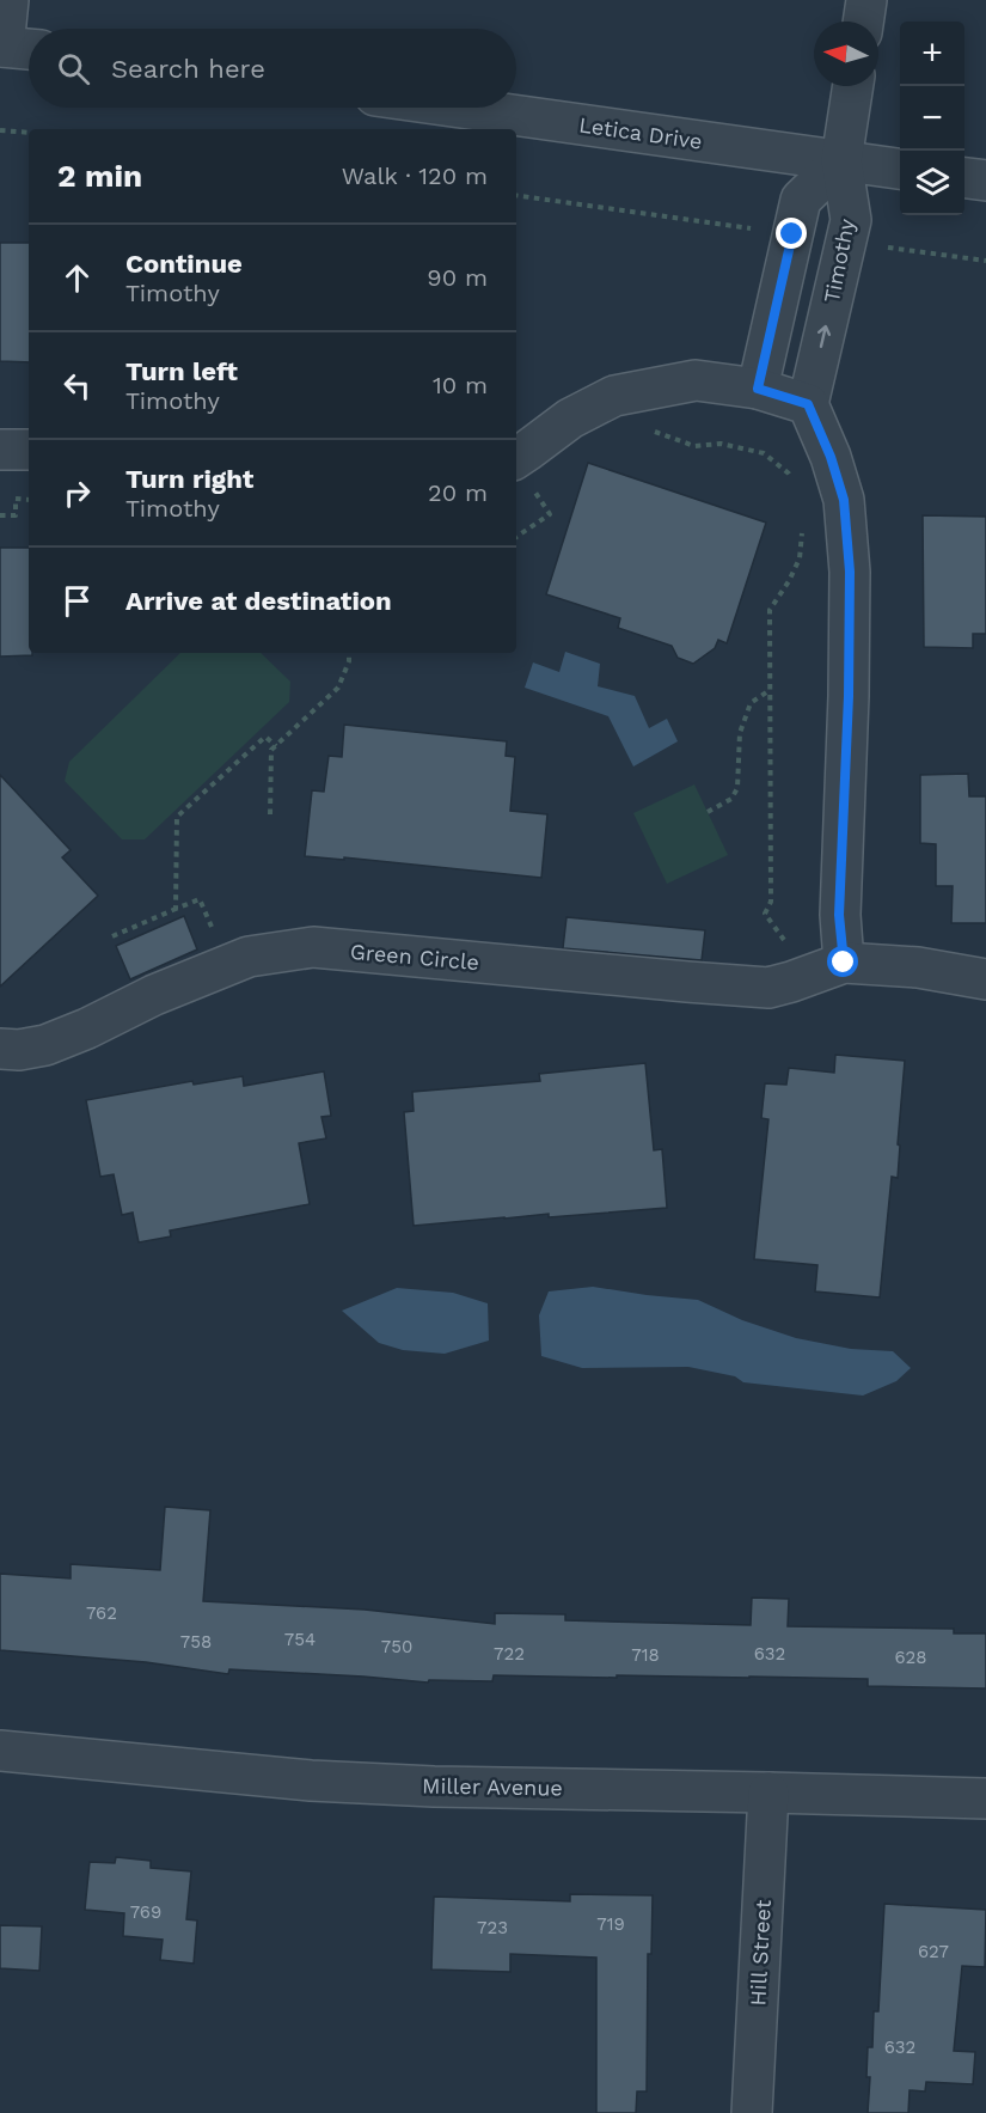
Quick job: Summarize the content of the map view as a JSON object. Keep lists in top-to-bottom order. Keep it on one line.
{"streets":{"street":["Letica Drive","Timothy","Green Circle","Miller Avenue","Hill Street"]},"crossings":[["Letica Drive","Timothy"],["Miller Avenue","Hill Street"]],"house_numbers":["762","754","758","750","722","632","718","628","769","719","723","627","632"],"north":"left","page":{"map_buttons":["+","−"],"search":"Search here","heading":["2 min","Walk · 120 m"],"list":[["Continue","Timothy","90 m"],["Turn left","Timothy","10 m"],["Turn right","Timothy","20 m"],"Arrive at destination"]}}
